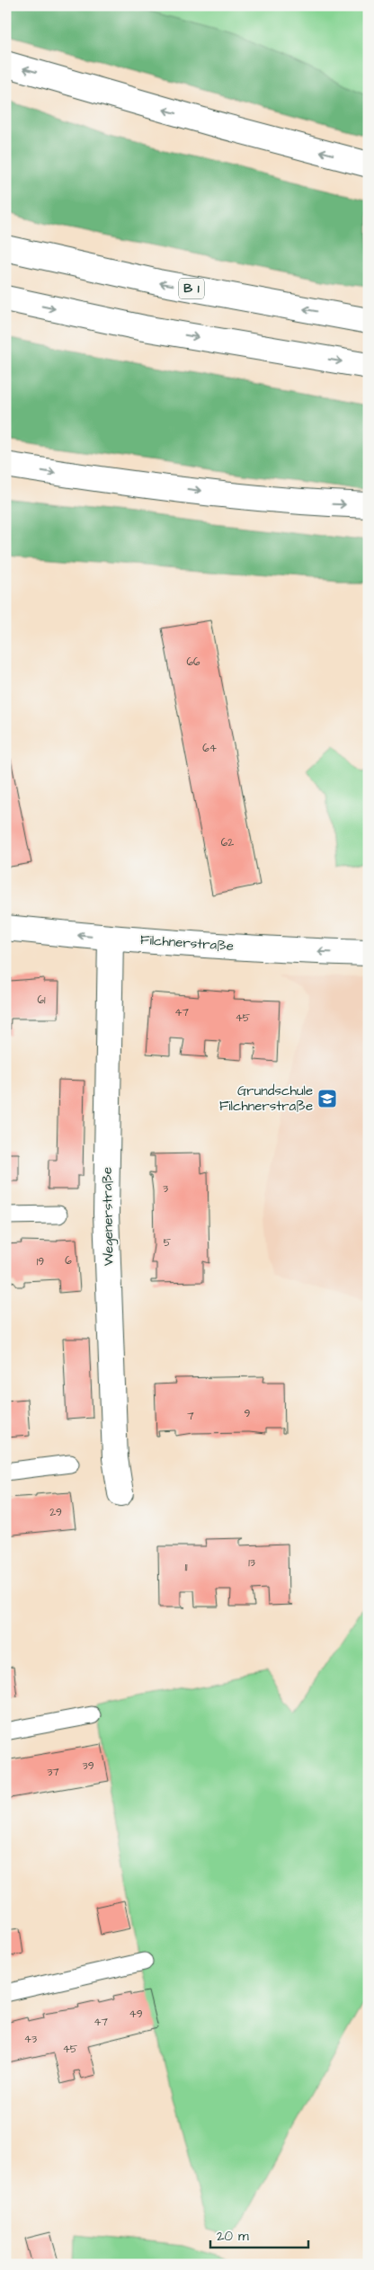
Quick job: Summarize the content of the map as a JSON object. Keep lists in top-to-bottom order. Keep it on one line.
{"streets":{"main road":["B 1","Filchnerstraße","Wegenerstraße"]},"crossings":[["Filchnerstraße","Wegenerstraße"]],"one_way":["Filchnerstraße"],"places":{"school or university":["Grundschule Filchnerstraße"]},"house_numbers":["66","64","62","61","47","45","3","5","6","19","9","7","29","13","11","39","37","49","47","43","45"],"scale_bar":"20 m"}
